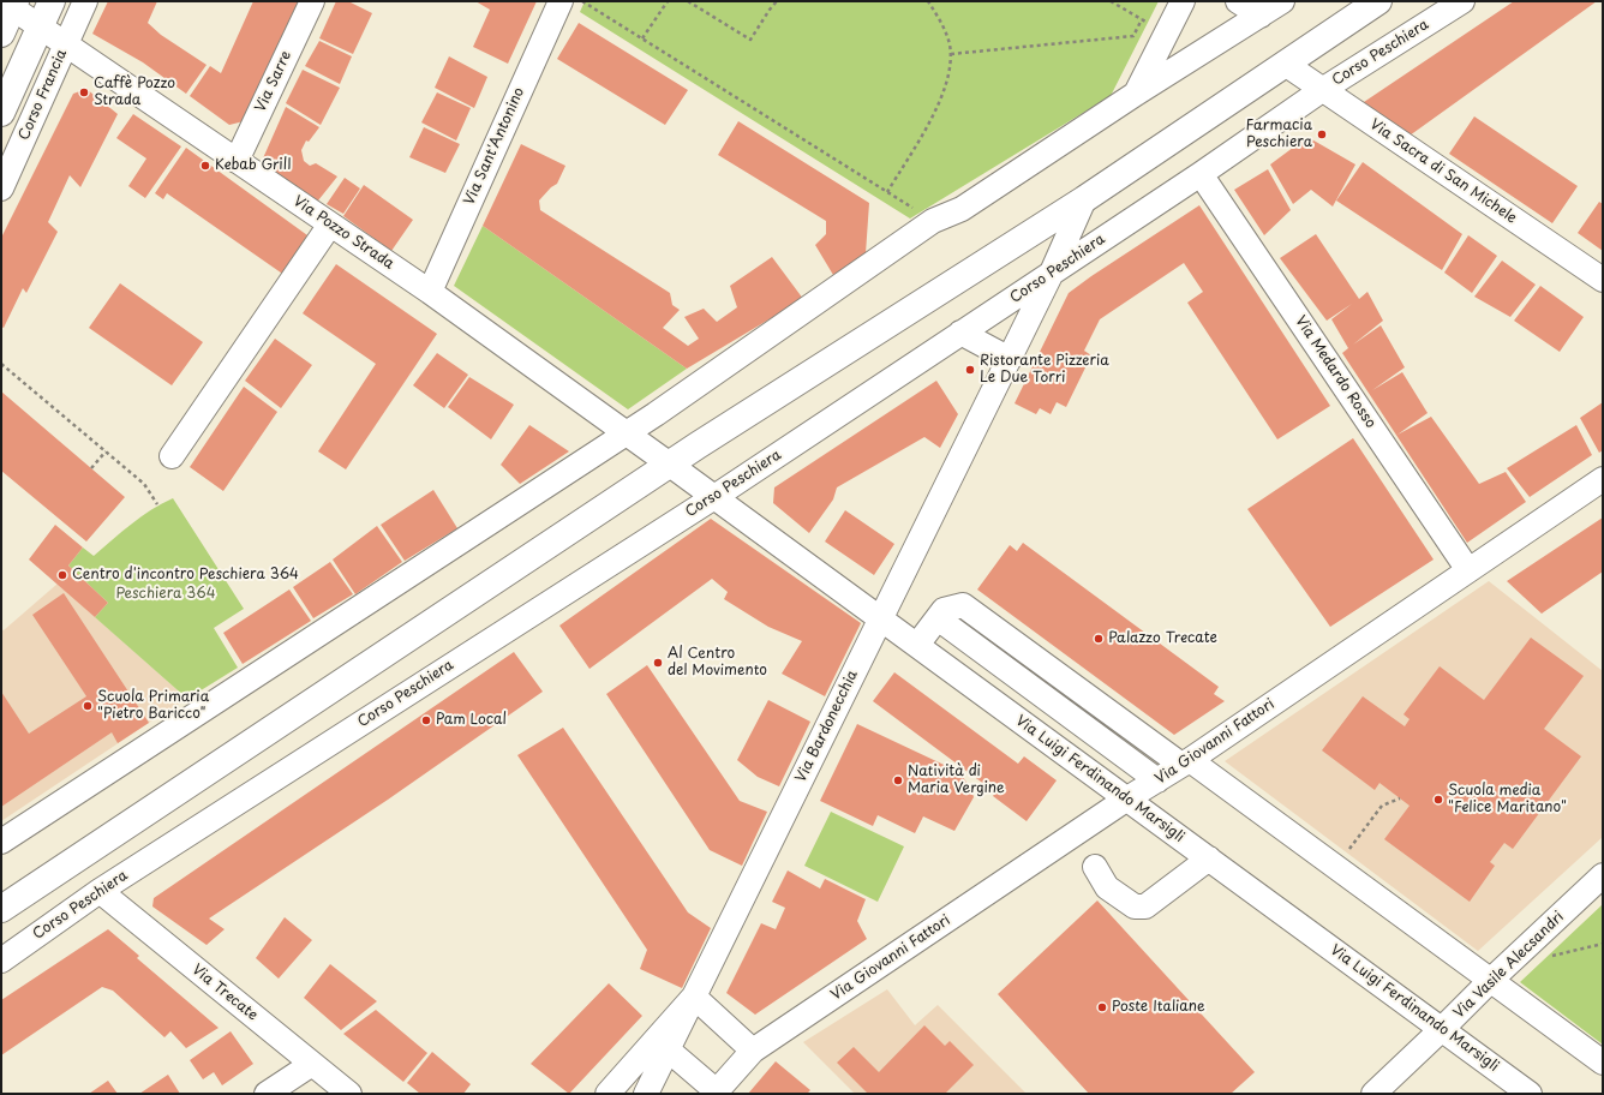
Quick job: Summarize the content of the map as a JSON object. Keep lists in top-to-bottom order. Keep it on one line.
{"streets":{"street":["Corso Peschiera","Via Sarre","Corso Francia","Via Sant'Antonino","Via Sacra di San Michele","Via Pozzo Strada","Via Medardo Rosso","Via Bardonecchia","Via Giovanni Fattori","Via Luigi Ferdinando Marsigli","Via Vasile Alecsandri","Via Trecate"]},"crossings":[["Corso Peschiera","Via Sacra di San Michele"],["Corso Peschiera","Via Medardo Rosso"],["Corso Peschiera","Via Bardonecchia"],["Corso Peschiera","Via Luigi Ferdinando Marsigli"],["Corso Peschiera","Via Trecate"],["Via Sarre","Via Pozzo Strada"],["Corso Francia","Via Pozzo Strada"],["Via Sant'Antonino","Via Pozzo Strada"],["Via Pozzo Strada","Via Luigi Ferdinando Marsigli"],["Via Medardo Rosso","Via Giovanni Fattori"],["Via Bardonecchia","Via Luigi Ferdinando Marsigli"],["Via Giovanni Fattori","Via Luigi Ferdinando Marsigli"],["Via Luigi Ferdinando Marsigli","Via Vasile Alecsandri"]],"parks":["Peschiera 364"],"places":["Caffè Pozzo Strada","Farmacia Peschiera","Kebab Grill","Ristorante Pizzeria Le Due Torri","Centro d'incontro Peschiera 364","Palazzo Trecate","Al Centro del Movimento","Scuola Primaria \"Pietro Baricco\"","Pam Local","Natività di Maria Vergine","Scuola media \"Felice Maritano\"","Poste Italiane"]}
